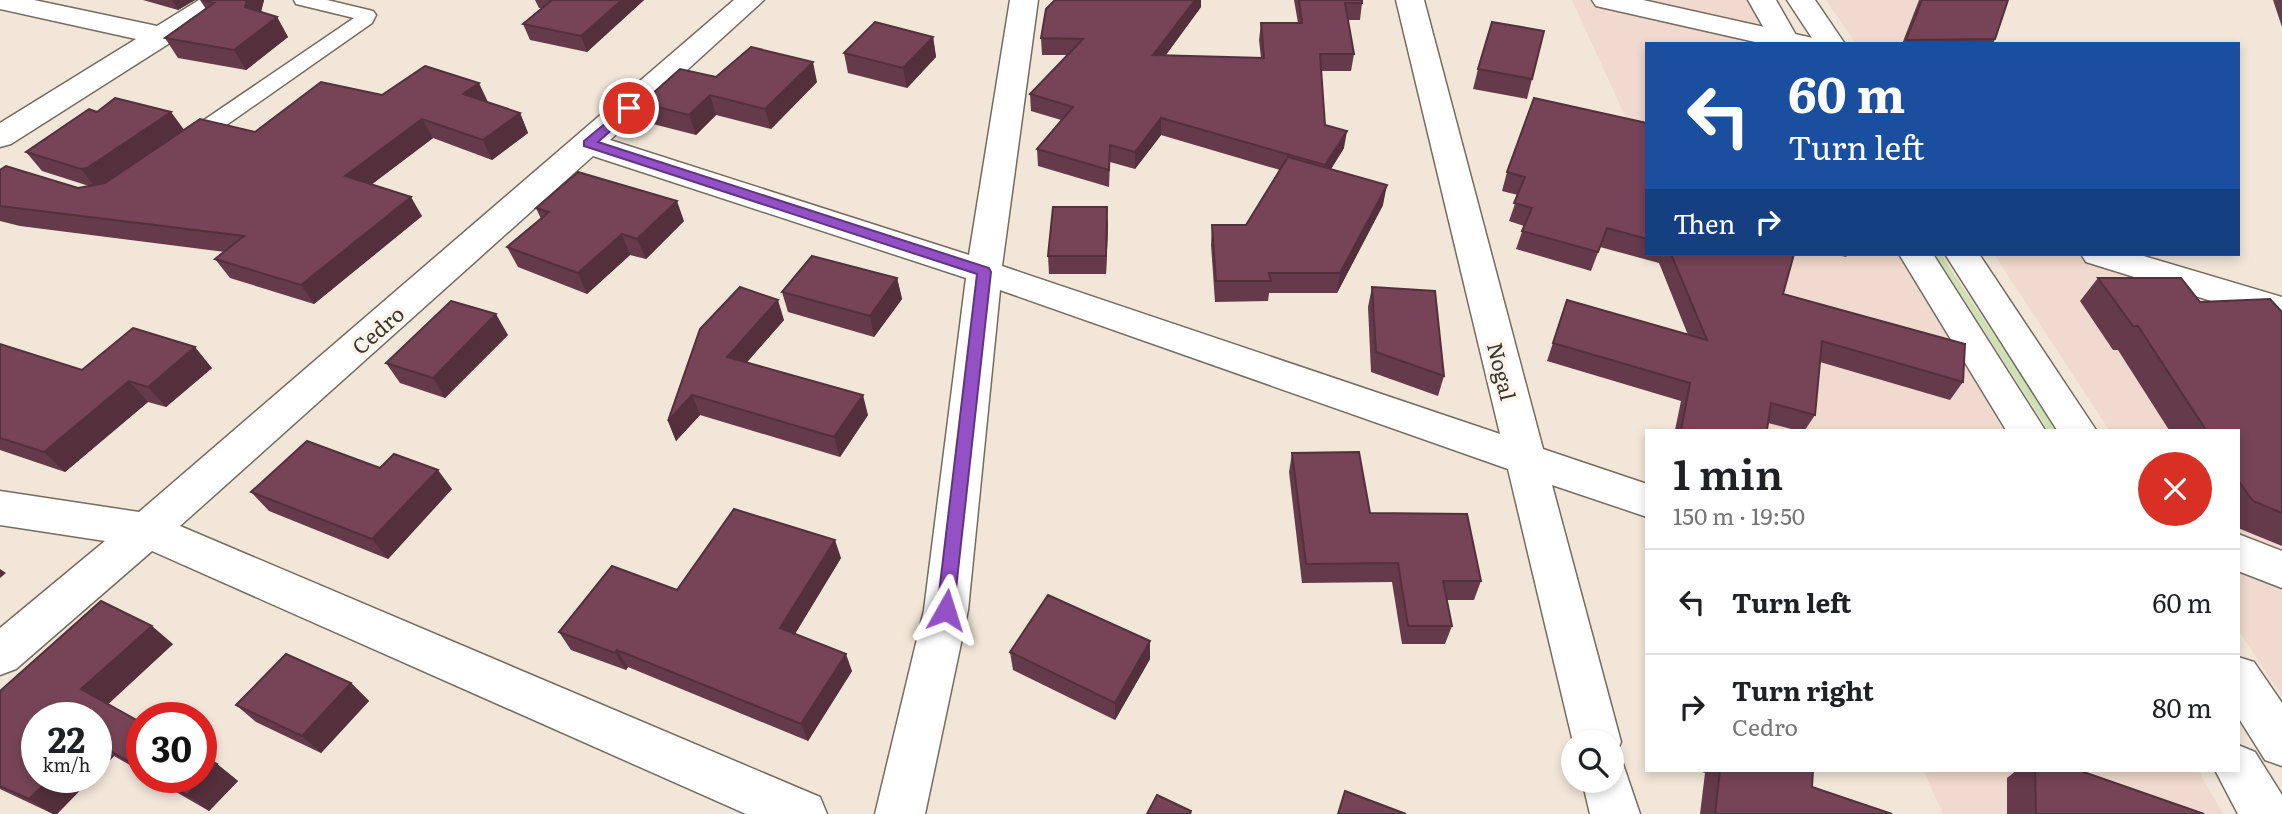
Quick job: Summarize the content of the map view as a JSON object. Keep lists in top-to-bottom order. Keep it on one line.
{"streets":{"street":["Cedro","Nogal"]},"page":{"turn":["60 m","Turn left"],"then":"Then","heading":["1 min","150 m · 19:50"],"list":[{"name":"Turn left","value":"60 m"},{"name":"Turn right","note":"Cedro","value":"80 m"}],"speed":"22 km/h","limit":"30"}}
